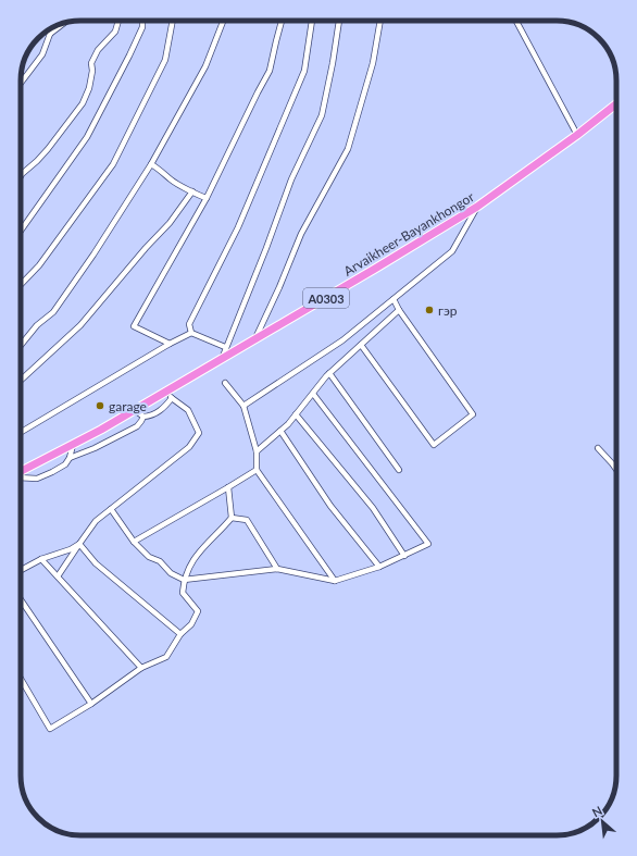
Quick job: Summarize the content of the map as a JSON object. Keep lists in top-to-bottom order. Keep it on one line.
{"streets":{"highway":["Arvaikheer-Bayankhongor","A0303"]},"places":["гэр","garage"],"north":"top left"}
